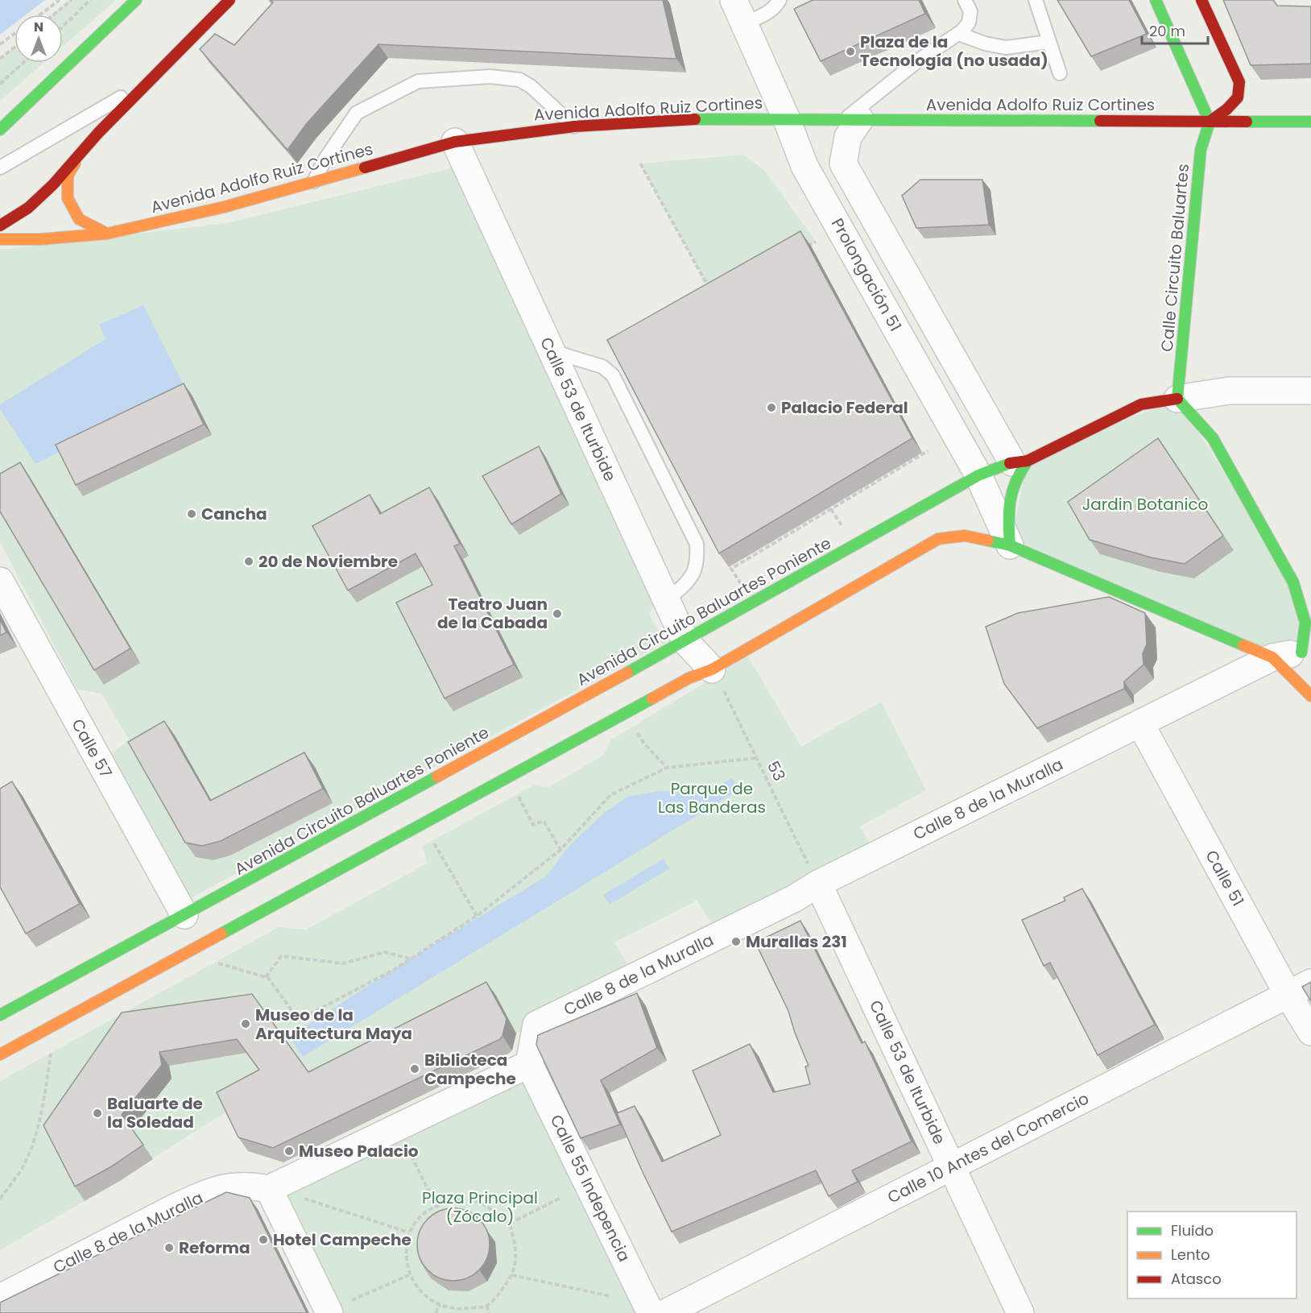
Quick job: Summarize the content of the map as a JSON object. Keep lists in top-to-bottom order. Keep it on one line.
{"streets":{"main road":["Avenida Adolfo Ruiz Cortines","Calle Circuito Baluartes","Avenida Circuito Baluartes Poniente"],"street":["Prolongación 51","Calle 53 de Iturbide","Calle 57","Calle 8 de la Muralla","Calle 51","Calle 10 Antes del Comercio","Calle 55 Indepencia"],"path":["53"]},"crossings":[["Avenida Adolfo Ruiz Cortines","Calle Circuito Baluartes"],["Avenida Adolfo Ruiz Cortines","Prolongación 51"],["Avenida Adolfo Ruiz Cortines","Calle 53 de Iturbide"],["Calle Circuito Baluartes","Avenida Circuito Baluartes Poniente"],["Prolongación 51","Avenida Circuito Baluartes Poniente"],["Calle 53 de Iturbide","Avenida Circuito Baluartes Poniente"],["Calle 53 de Iturbide","53"],["Calle 53 de Iturbide","Calle 8 de la Muralla"],["Calle 53 de Iturbide","Calle 10 Antes del Comercio"],["Avenida Circuito Baluartes Poniente","Calle 57"],["53","Calle 8 de la Muralla"],["Calle 8 de la Muralla","Calle 51"],["Calle 8 de la Muralla","Calle 55 Indepencia"],["Calle 51","Calle 10 Antes del Comercio"]],"parks":["Jardin Botanico","Parque de Las Banderas","Plaza Principal (Zócalo)"],"places":["Plaza de la Tecnología (no usada)","Palacio Federal","Cancha","20 de Noviembre","Teatro Juan de la Cabada","Murallas 231","Museo de la Arquitectura Maya","Biblioteca Campeche","Baluarte de la Soledad","Museo Palacio","Hotel Campeche","Reforma"],"legend":["Fluido","Lento","Atasco"],"scale_bar":"20 m","north":"top"}
